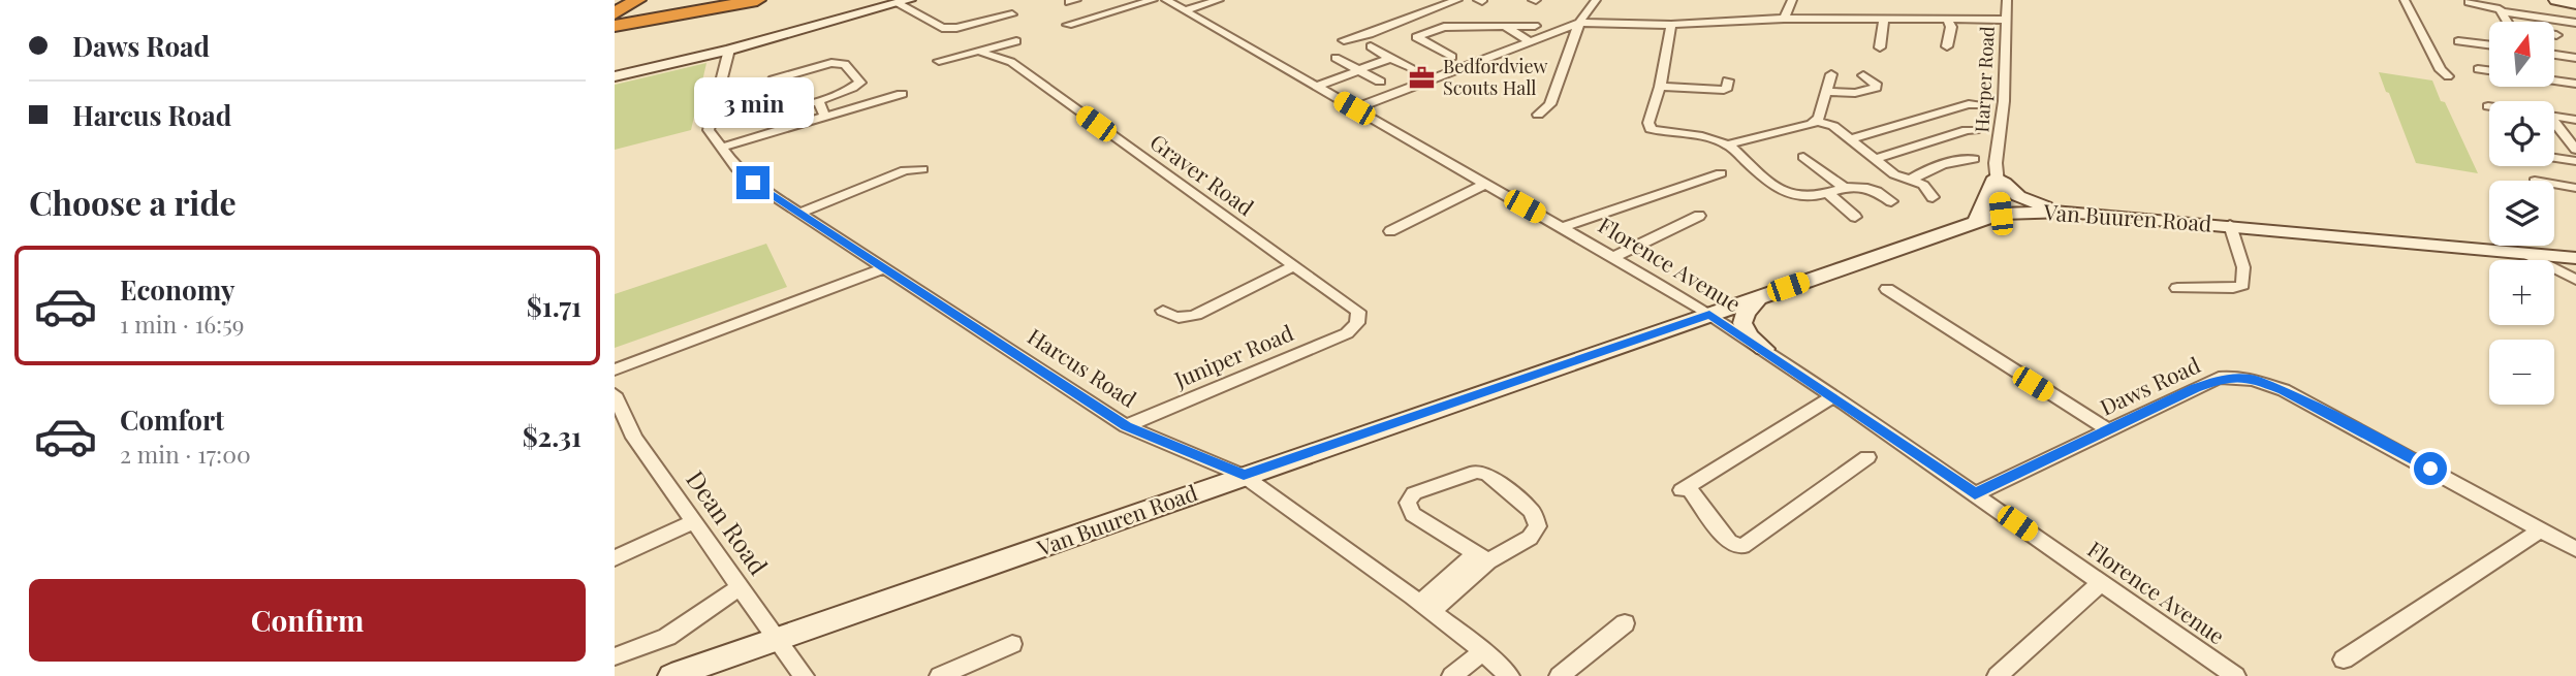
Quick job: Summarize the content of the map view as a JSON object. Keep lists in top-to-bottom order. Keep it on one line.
{"streets":{"main road":["Van Buuren Road"],"street":["Harper Road","Graver Road","Florence Avenue","Juniper Road","Harcus Road","Daws Road","Dean Road"]},"crossings":[["Harper Road","Van Buuren Road"],["Graver Road","Juniper Road"],["Van Buuren Road","Florence Avenue"],["Van Buuren Road","Harcus Road"],["Van Buuren Road","Dean Road"],["Florence Avenue","Daws Road"],["Juniper Road","Harcus Road"]],"places":{"office":["Bedfordview Scouts Hall"]},"north":"top","page":{"banner":["Daws Road","Harcus Road"],"map_buttons":["+","−"],"bubble":"3 min","heading":"Choose a ride","list":[{"name":"Economy","note":"1 min · 16:59","value":"$1.71"},{"name":"Comfort","note":"2 min · 17:00","value":"$2.31"}],"buttons":"Confirm"}}
